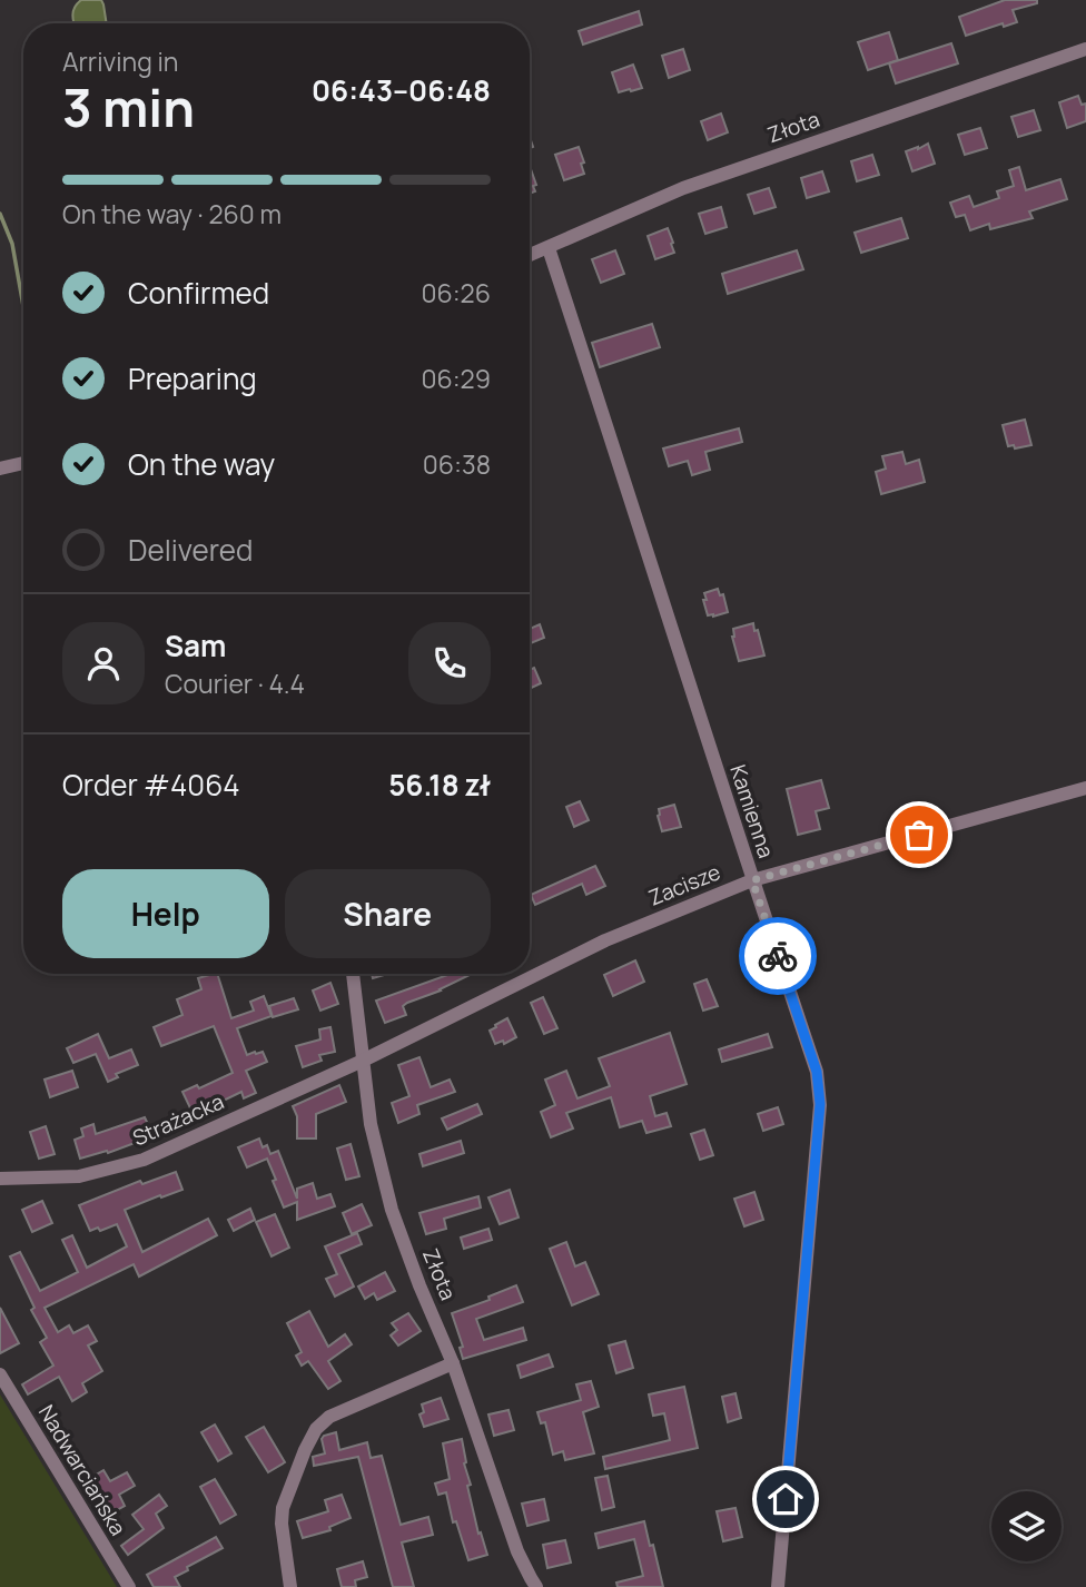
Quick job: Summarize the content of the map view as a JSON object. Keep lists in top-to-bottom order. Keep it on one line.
{"streets":{"street":["Złota","Kamienna","Zacisze","Strażacka","Nadwarciańska"]},"crossings":[["Złota","Kamienna"],["Złota","Zacisze"],["Złota","Strażacka"],["Kamienna","Zacisze"],["Zacisze","Strażacka"]],"page":{"heading":["3 min","Arriving in","06:43–06:48"],"panel":["Sam","Courier · 4.4","Order #4064","56.18 zł"],"bar":"On the way · 260 m","list":[["Confirmed","06:26"],["Preparing","06:29"],["On the way","06:38"],"Delivered"],"buttons":["Help","Share"]}}
